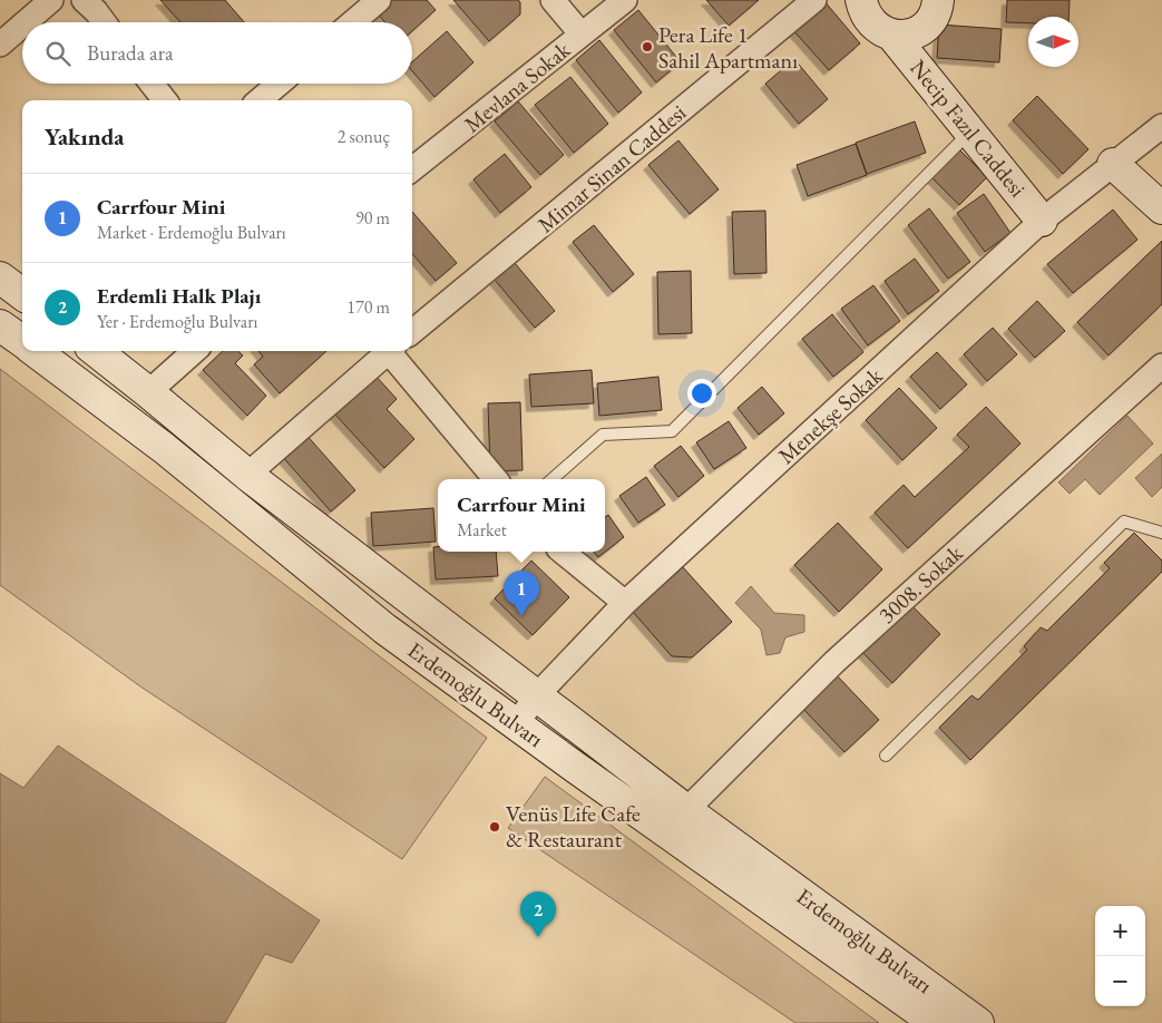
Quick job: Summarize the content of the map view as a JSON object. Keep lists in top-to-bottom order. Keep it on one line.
{"streets":{"main road":["Necip Fazıl Caddesi","Erdemoğlu Bulvarı"],"street":["Mevlana Sokak","Mimar Sinan Caddesi","Menekşe Sokak","3008. Sokak"]},"crossings":[["Necip Fazıl Caddesi","Menekşe Sokak"],["Menekşe Sokak","Erdemoğlu Bulvarı"],["3008. Sokak","Erdemoğlu Bulvarı"]],"places":["Pera Life 1 Sahil Apartmanı","Venüs Life Cafe & Restaurant"],"north":"right","page":{"search":"Burada ara","heading":["Yakında","2 sonuç"],"list":[{"mark":"1","name":"Carrfour Mini","note":"Market · Erdemoğlu Bulvarı","value":"90 m"},{"mark":"2","name":"Erdemli Halk Plajı","note":"Yer · Erdemoğlu Bulvarı","value":"170 m"}],"popup":["Carrfour Mini","Market"],"pins":["1","2"],"map_buttons":["+","−"]}}
